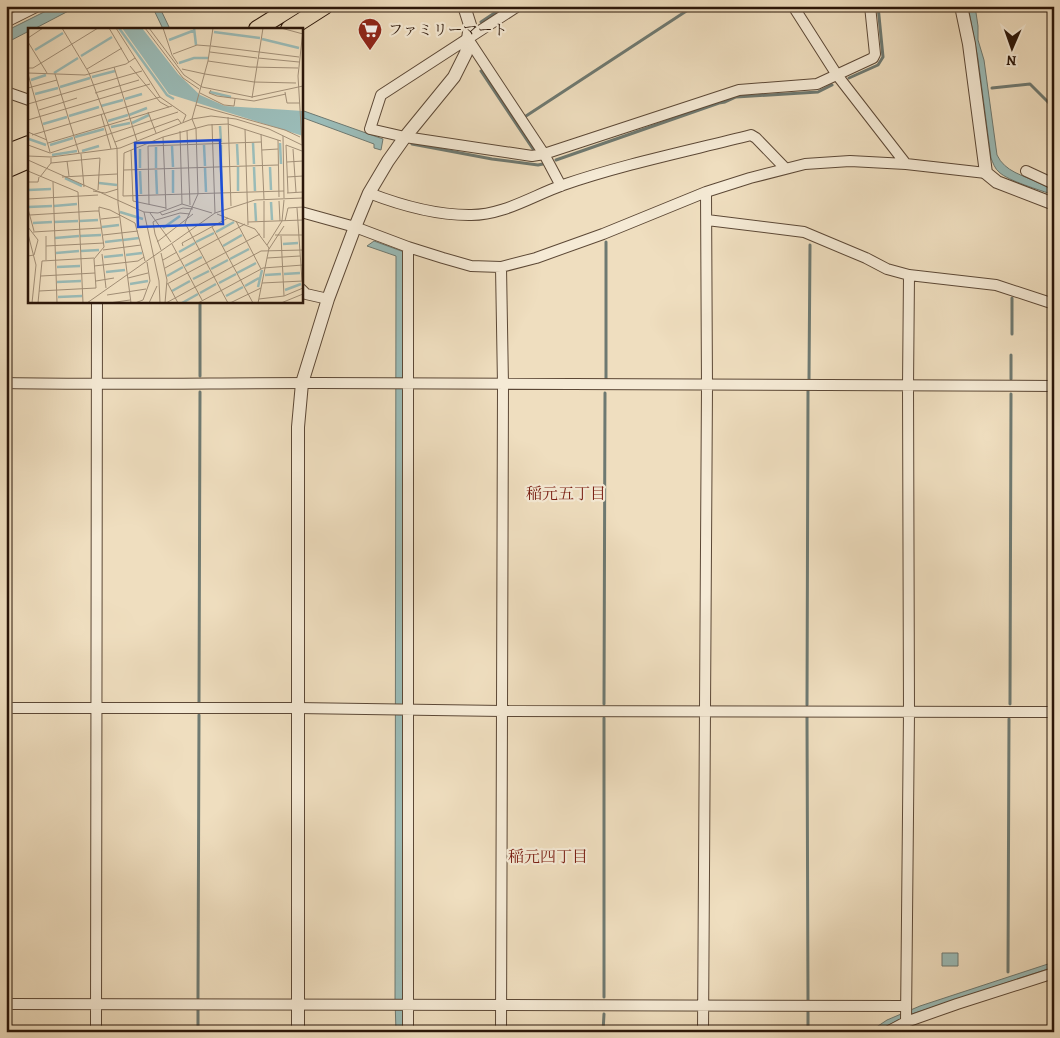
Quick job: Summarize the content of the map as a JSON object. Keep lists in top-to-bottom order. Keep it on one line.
{"districts":["稲元五丁目","稲元四丁目"],"places":{"supermarket":["ファミリーマート"]},"north":"bottom"}
